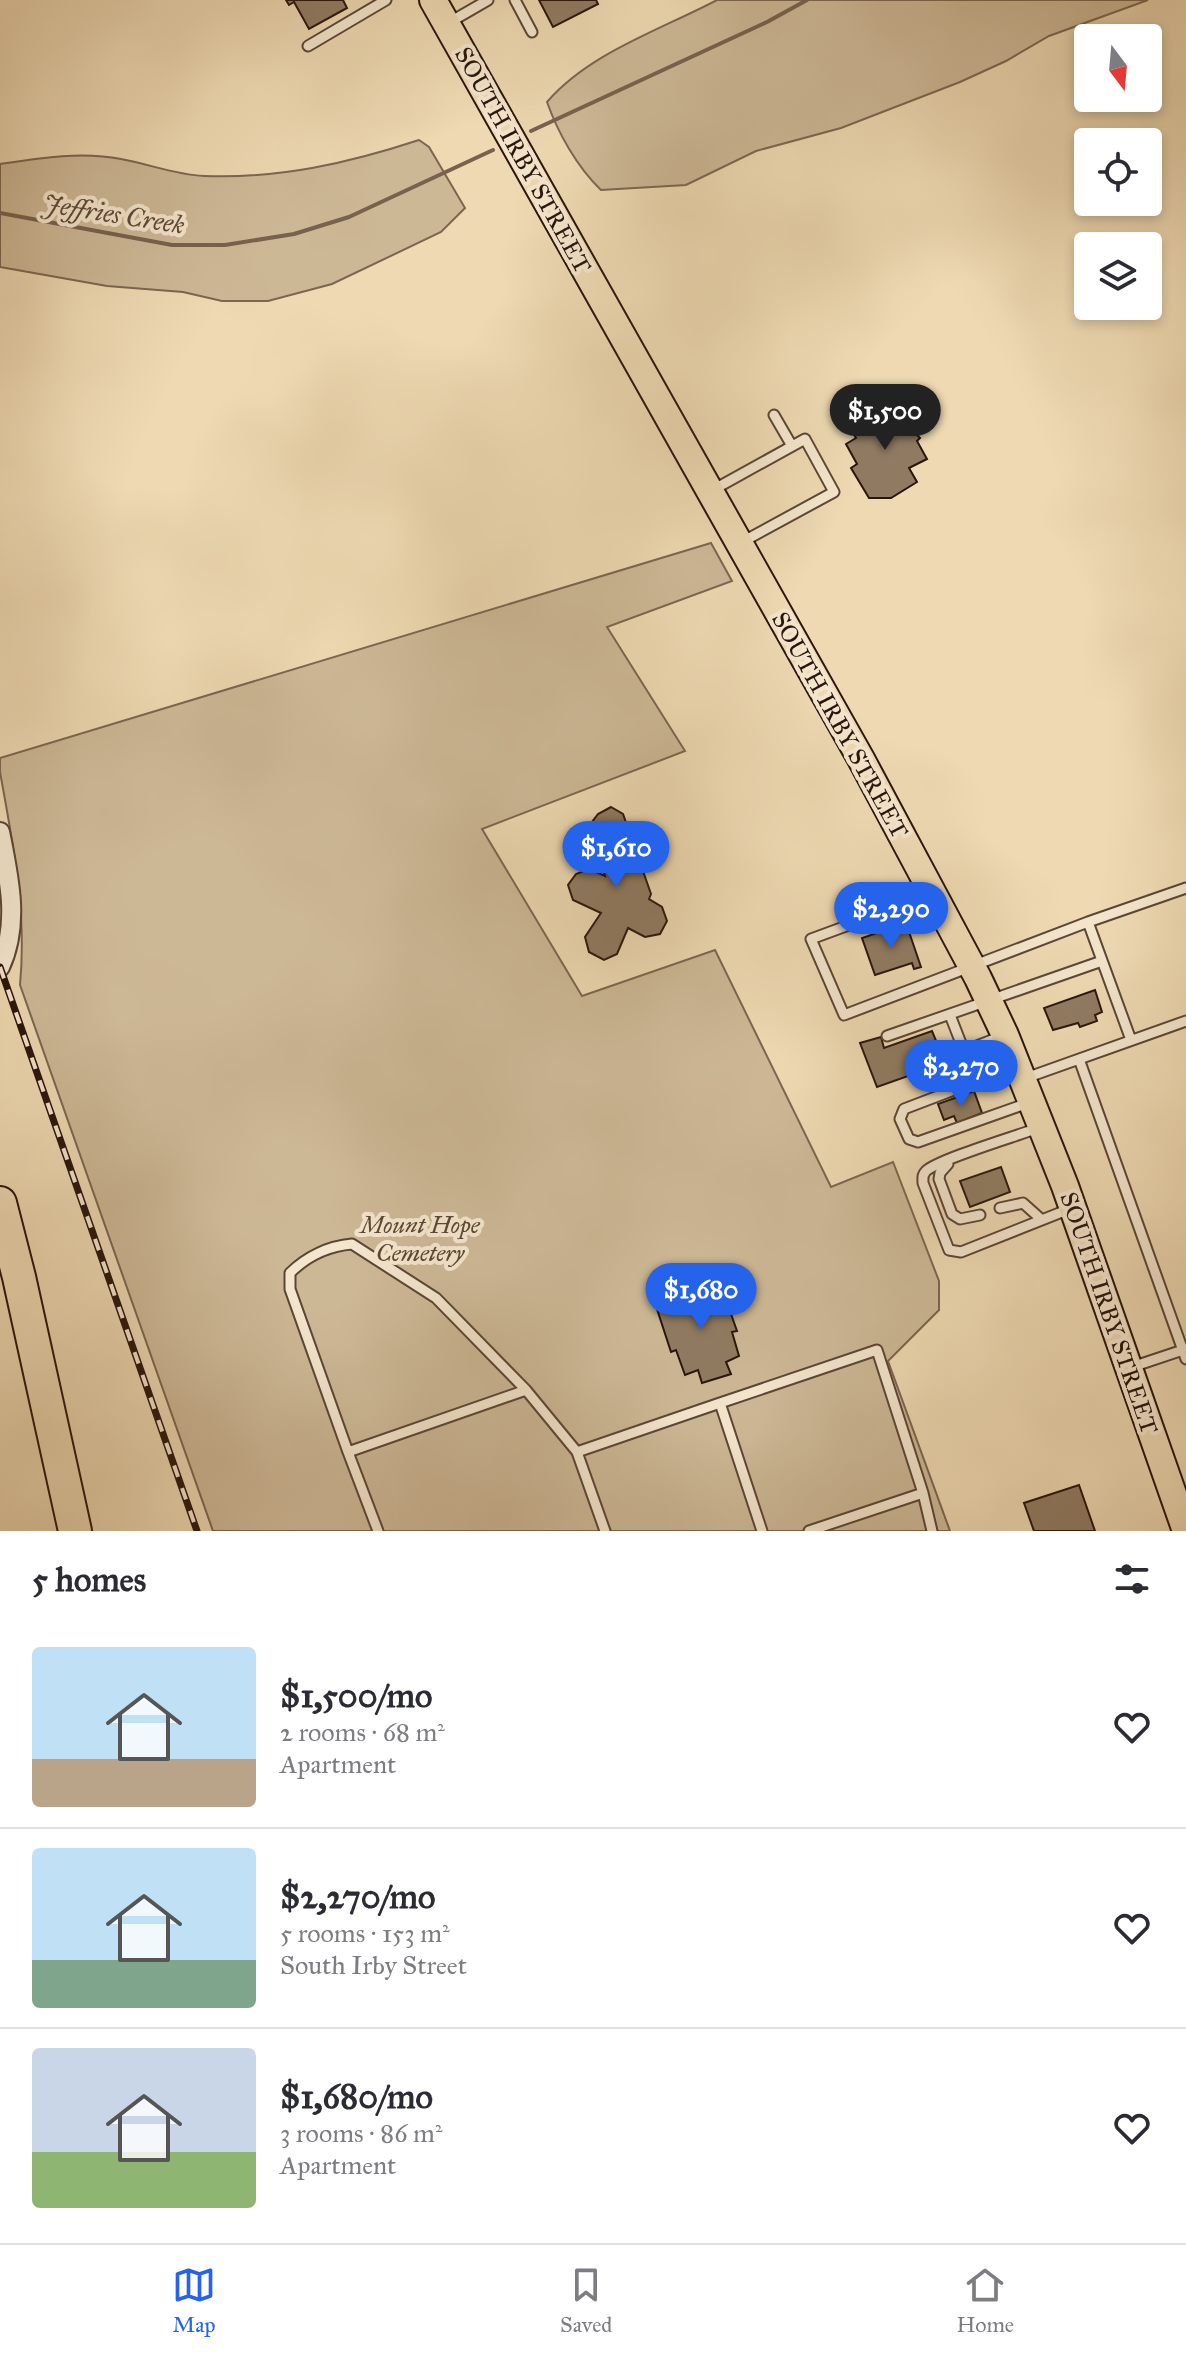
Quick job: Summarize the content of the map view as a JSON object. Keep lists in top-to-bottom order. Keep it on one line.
{"streets":{"main road":["SOUTH IRBY STREET"]},"water":["Jeffries Creek"],"parks":["Mount Hope Cemetery"],"north":"bottom","page":{"price":["$1,500","$1,610","$2,290","$2,270","$1,680"],"heading":"5 homes","list":[{"name":"$1,500/mo","note":"2 rooms · 68 m² · Apartment"},{"name":"$2,270/mo","note":"5 rooms · 153 m² · South Irby Street"},{"name":"$1,680/mo","note":"3 rooms · 86 m² · Apartment"}],"tabs":["Map","Saved","Home"]}}
